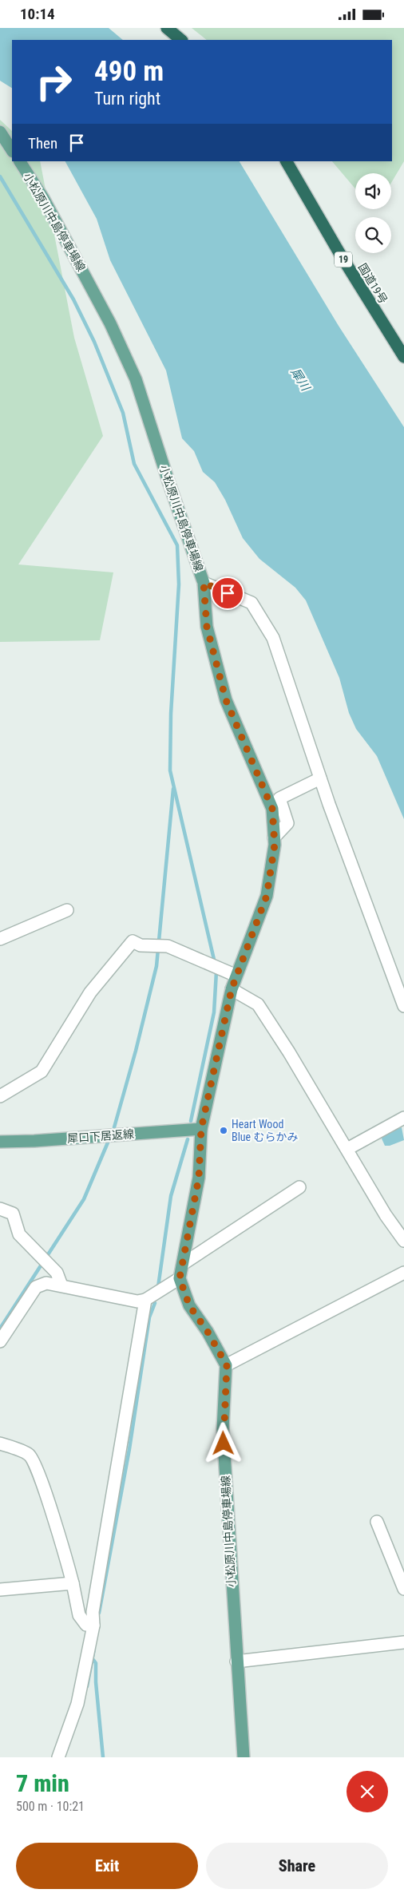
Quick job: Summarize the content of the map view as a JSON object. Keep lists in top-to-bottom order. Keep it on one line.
{"streets":{"highway":["19","国道19号"],"main road":["小松原川中島停車場線","犀口下居返線"]},"crossings":[["小松原川中島停車場線","犀口下居返線"]],"water":["犀川"],"places":["Heart Wood Blue むらかみ"],"page":{"status":"10:14","turn":["490 m","Turn right"],"then":"Then","heading":["7 min","500 m · 10:21"],"buttons":["Exit","Share"]}}
